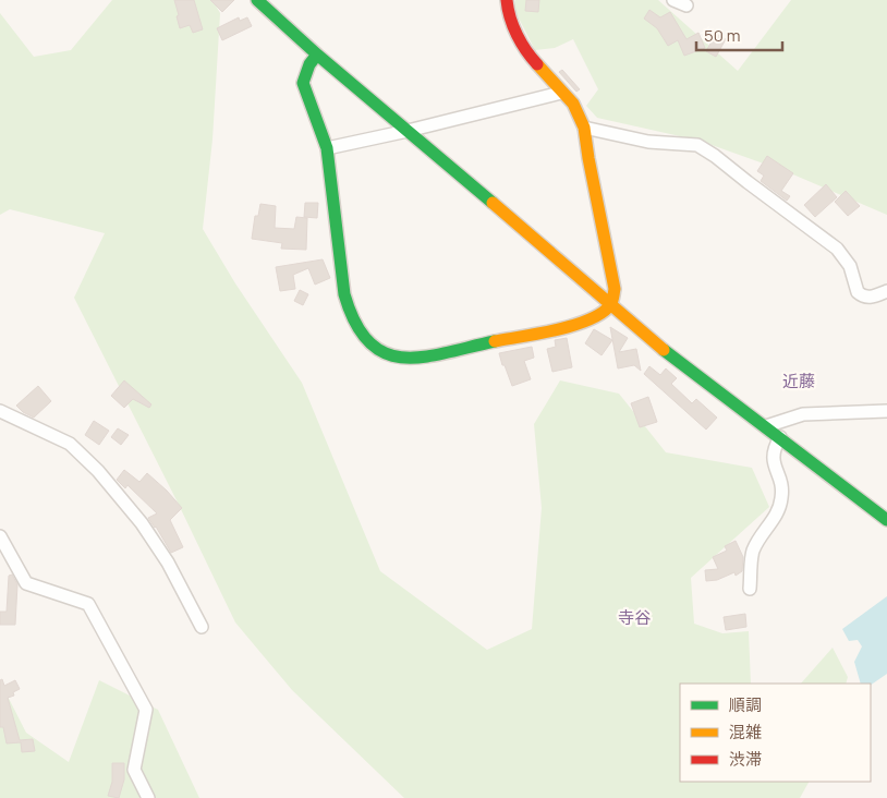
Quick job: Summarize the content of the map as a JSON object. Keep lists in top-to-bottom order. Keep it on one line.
{"districts":["近藤","寺谷"],"legend":["順調","混雑","渋滞"],"scale_bar":"50 m"}
